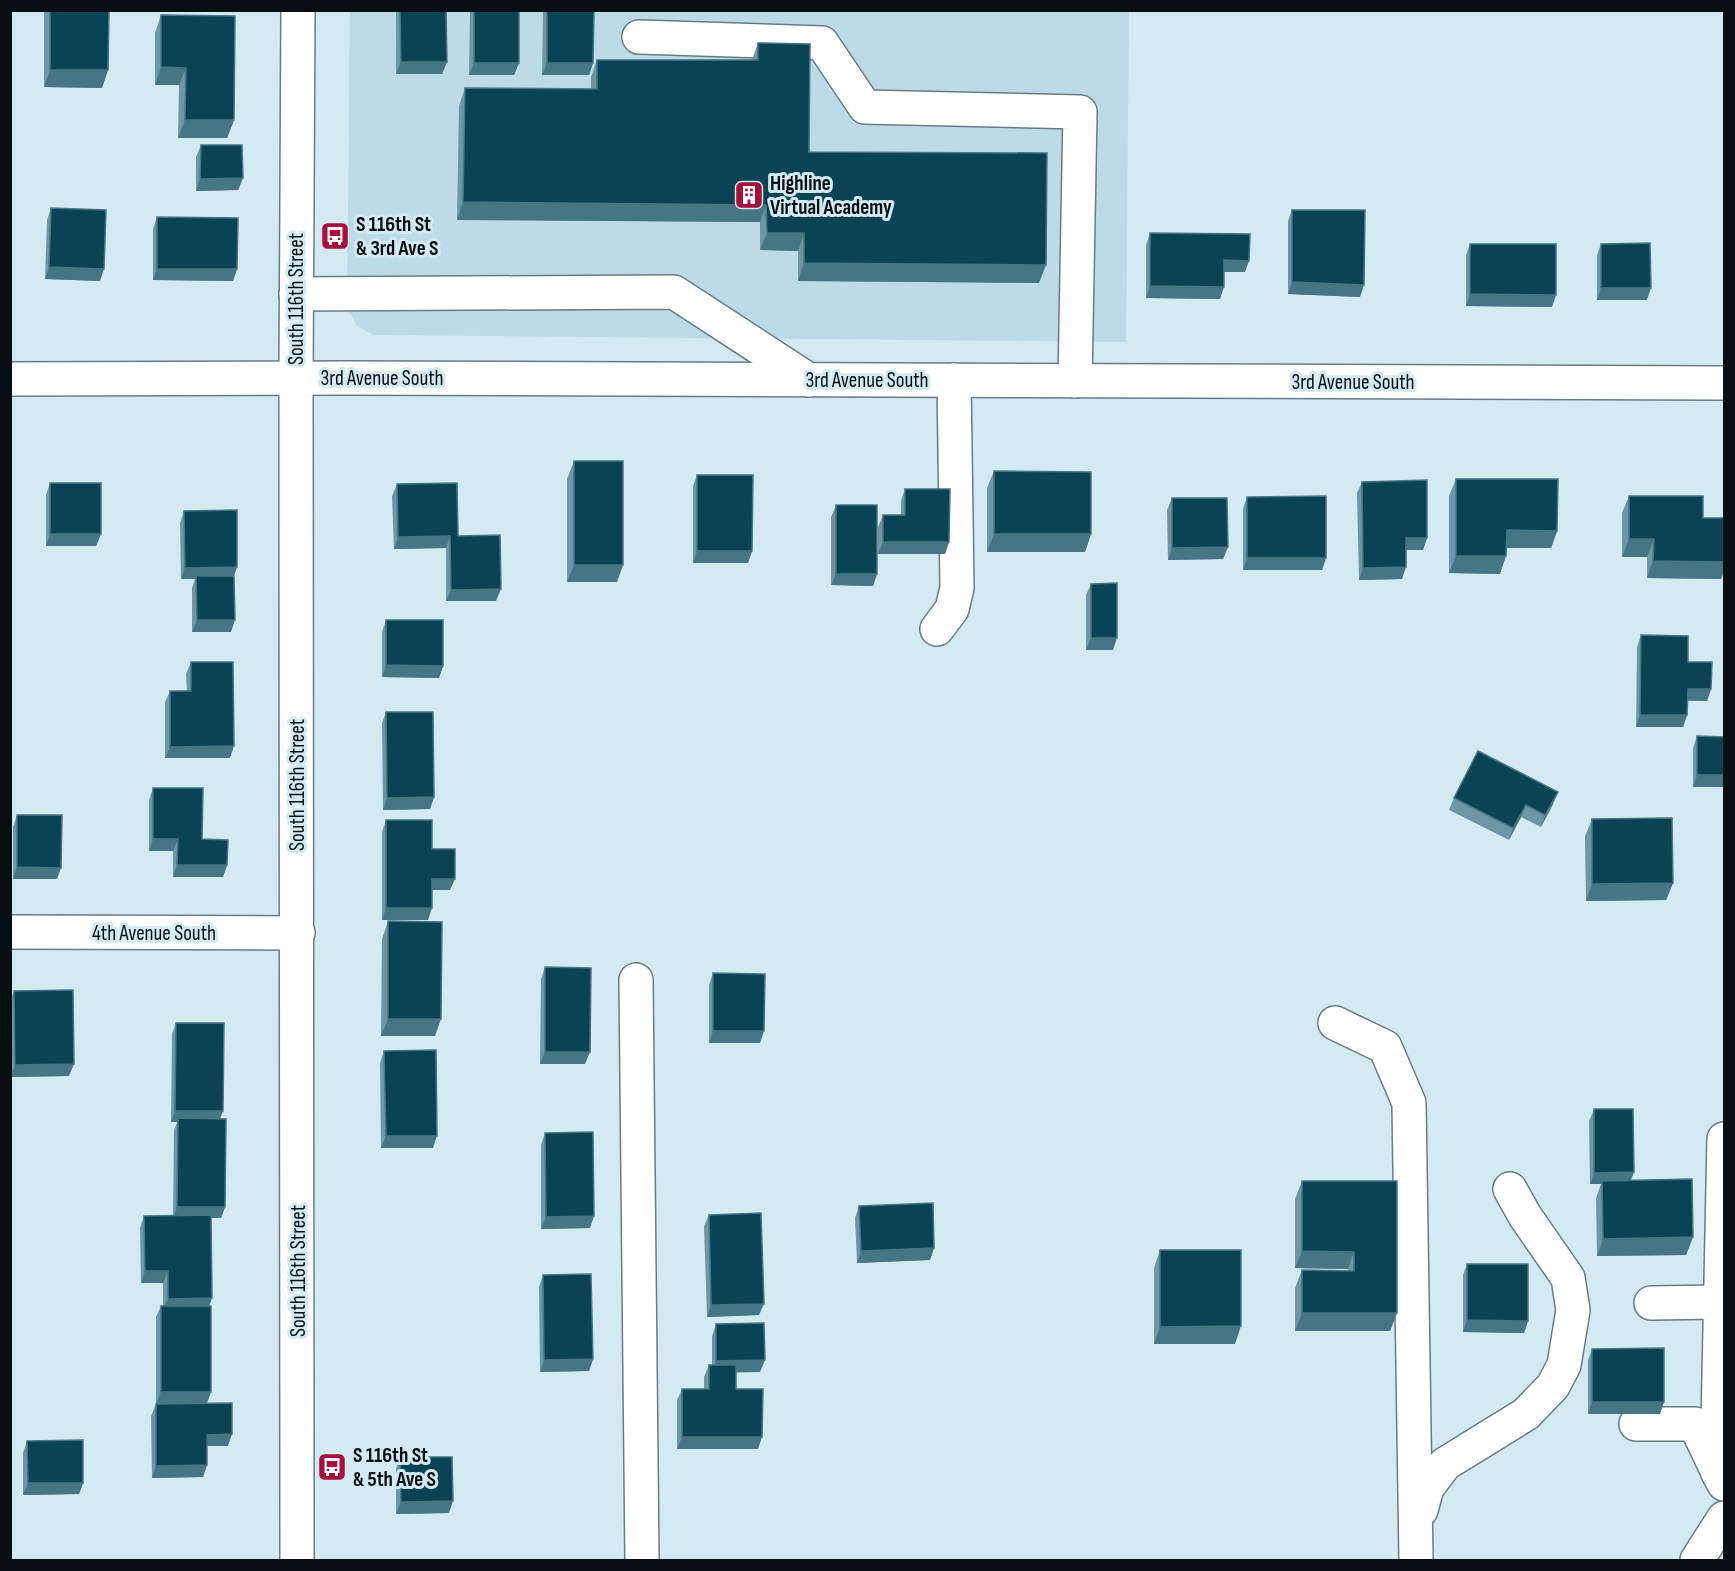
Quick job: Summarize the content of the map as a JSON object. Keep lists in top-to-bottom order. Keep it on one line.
{"streets":{"street":["South 116th Street","3rd Avenue South","4th Avenue South"]},"crossings":[["South 116th Street","3rd Avenue South"],["South 116th Street","4th Avenue South"]],"places":{"building":["Highline Virtual Academy"],"bus stop":["S 116th St & 3rd Ave S","S 116th St & 5th Ave S"]}}
